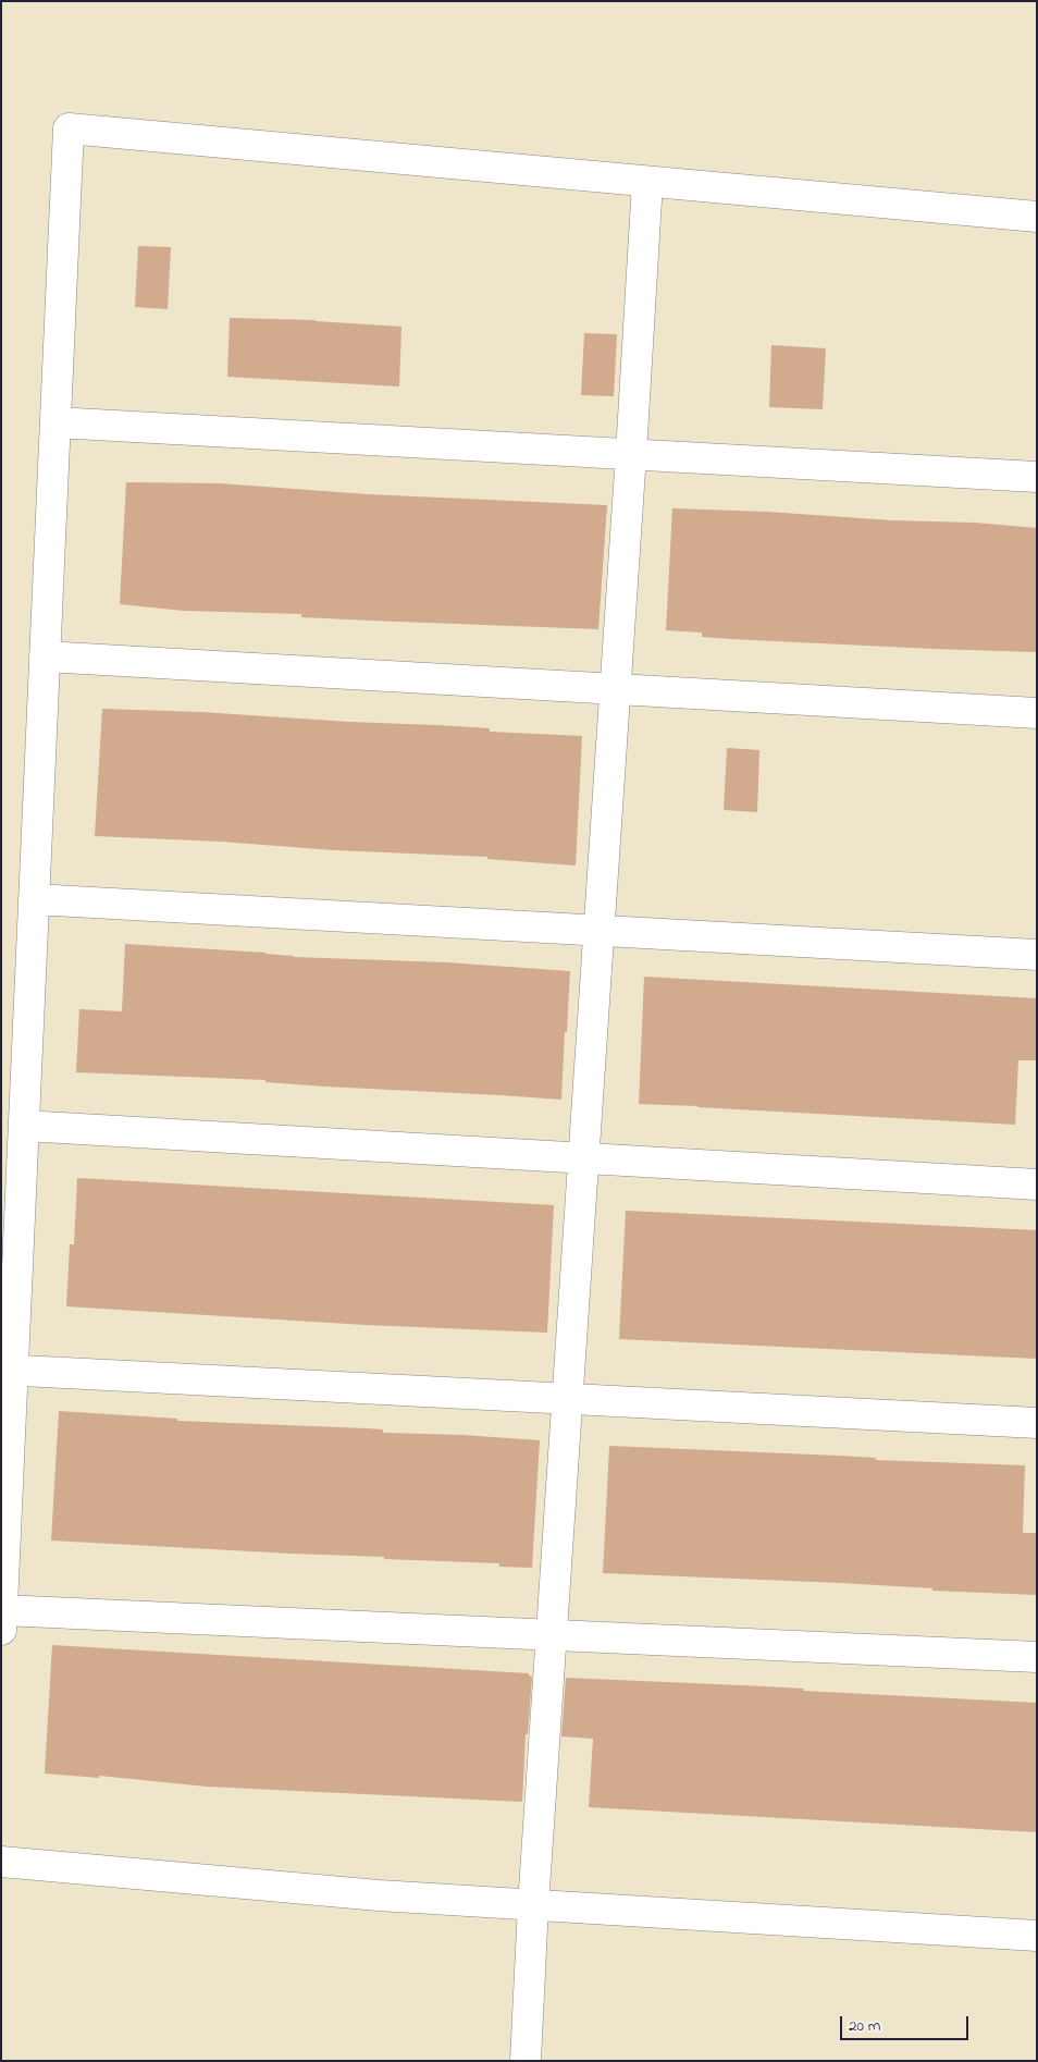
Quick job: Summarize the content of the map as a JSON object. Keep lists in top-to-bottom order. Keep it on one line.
{"scale_bar":"20 m"}
